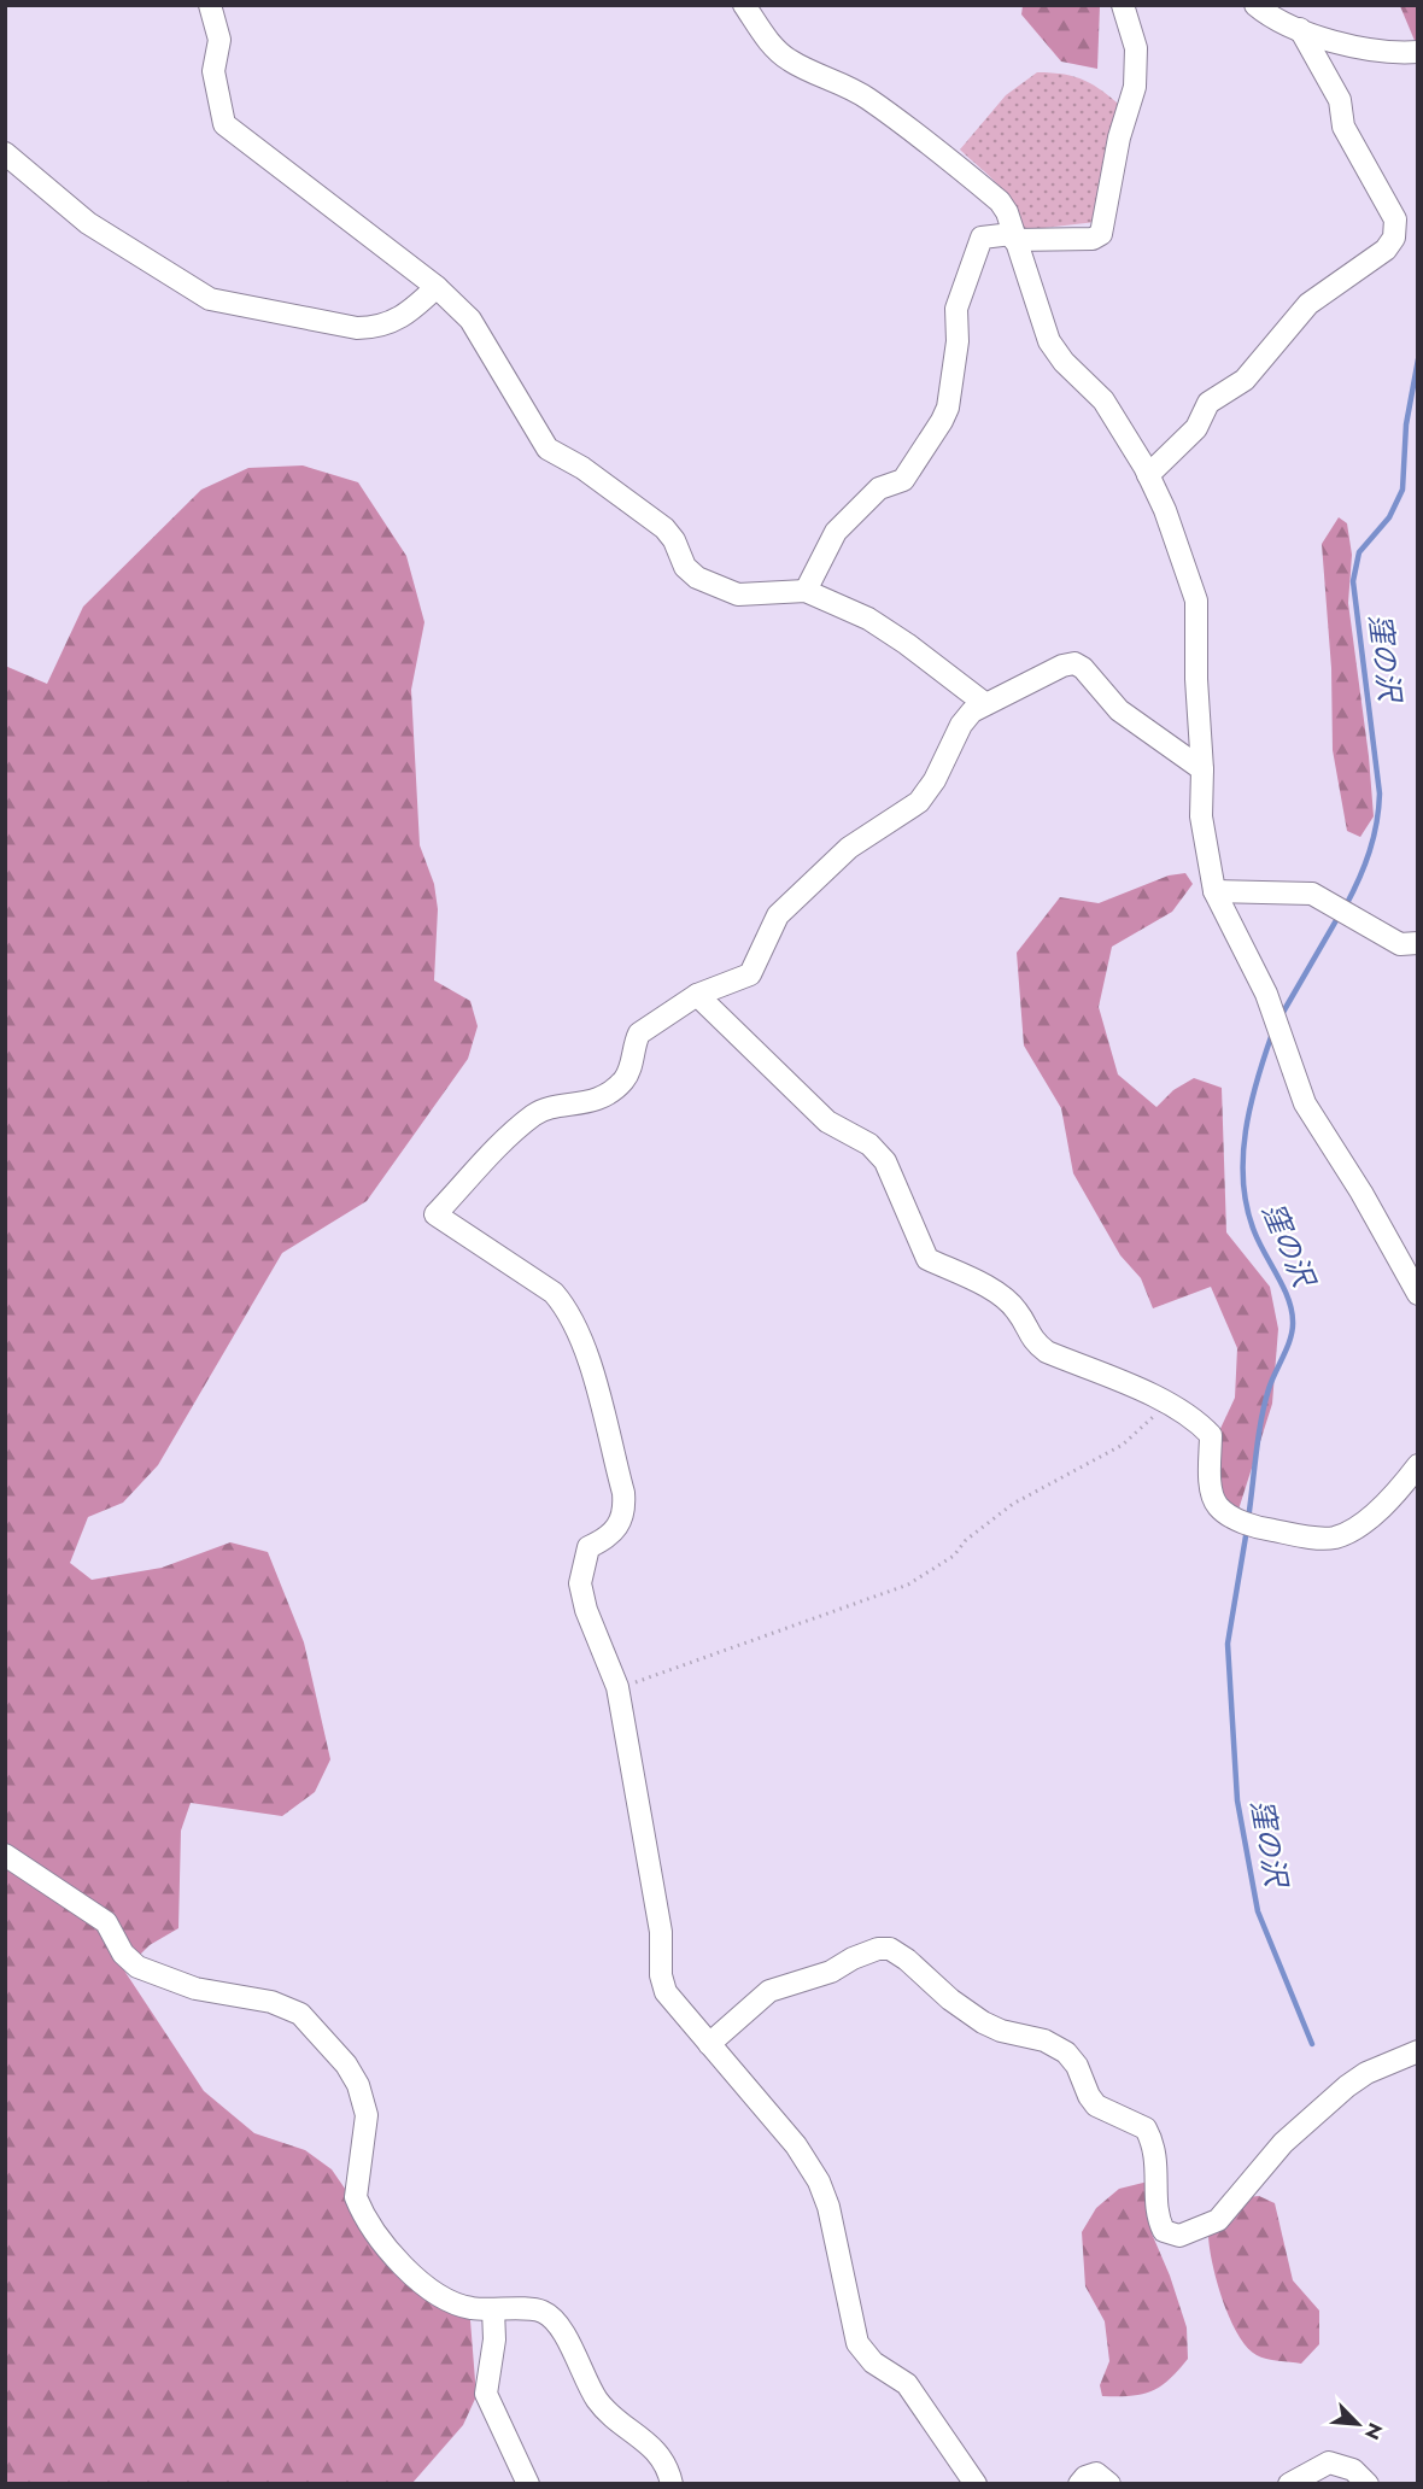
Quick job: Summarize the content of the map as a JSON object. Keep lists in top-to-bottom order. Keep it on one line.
{"water":["窪の沢"],"north":"bottom right"}
